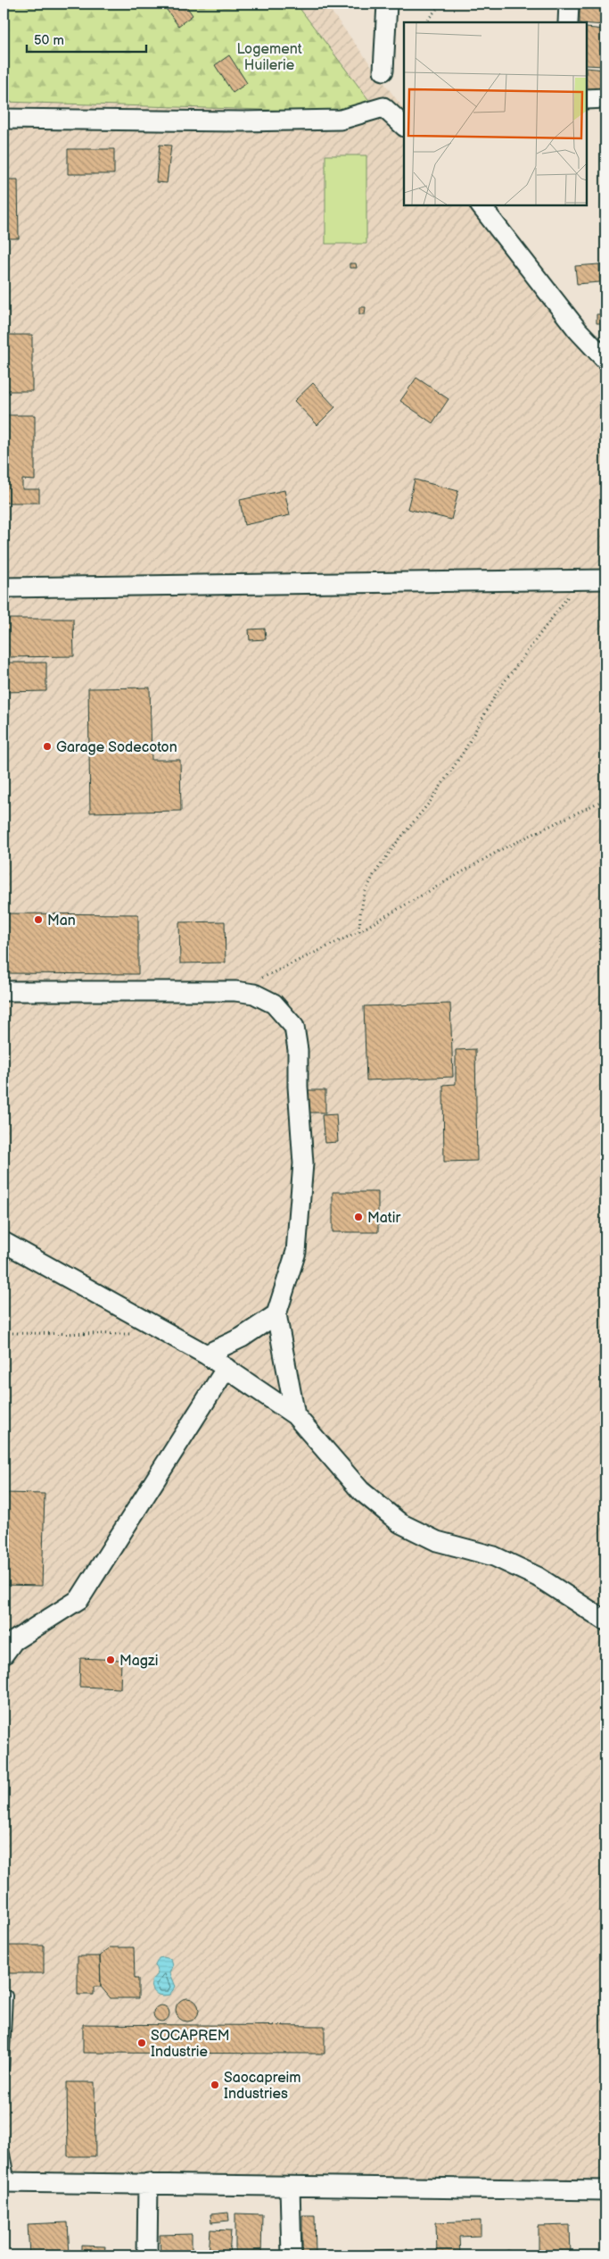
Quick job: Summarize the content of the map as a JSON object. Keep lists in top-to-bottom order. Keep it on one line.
{"parks":["Logement Huilerie"],"places":["Garage Sodecoton","Man","Matir","Magzi","SOCAPREM Industrie","Saocapreim Industries"],"scale_bar":"50 m"}
